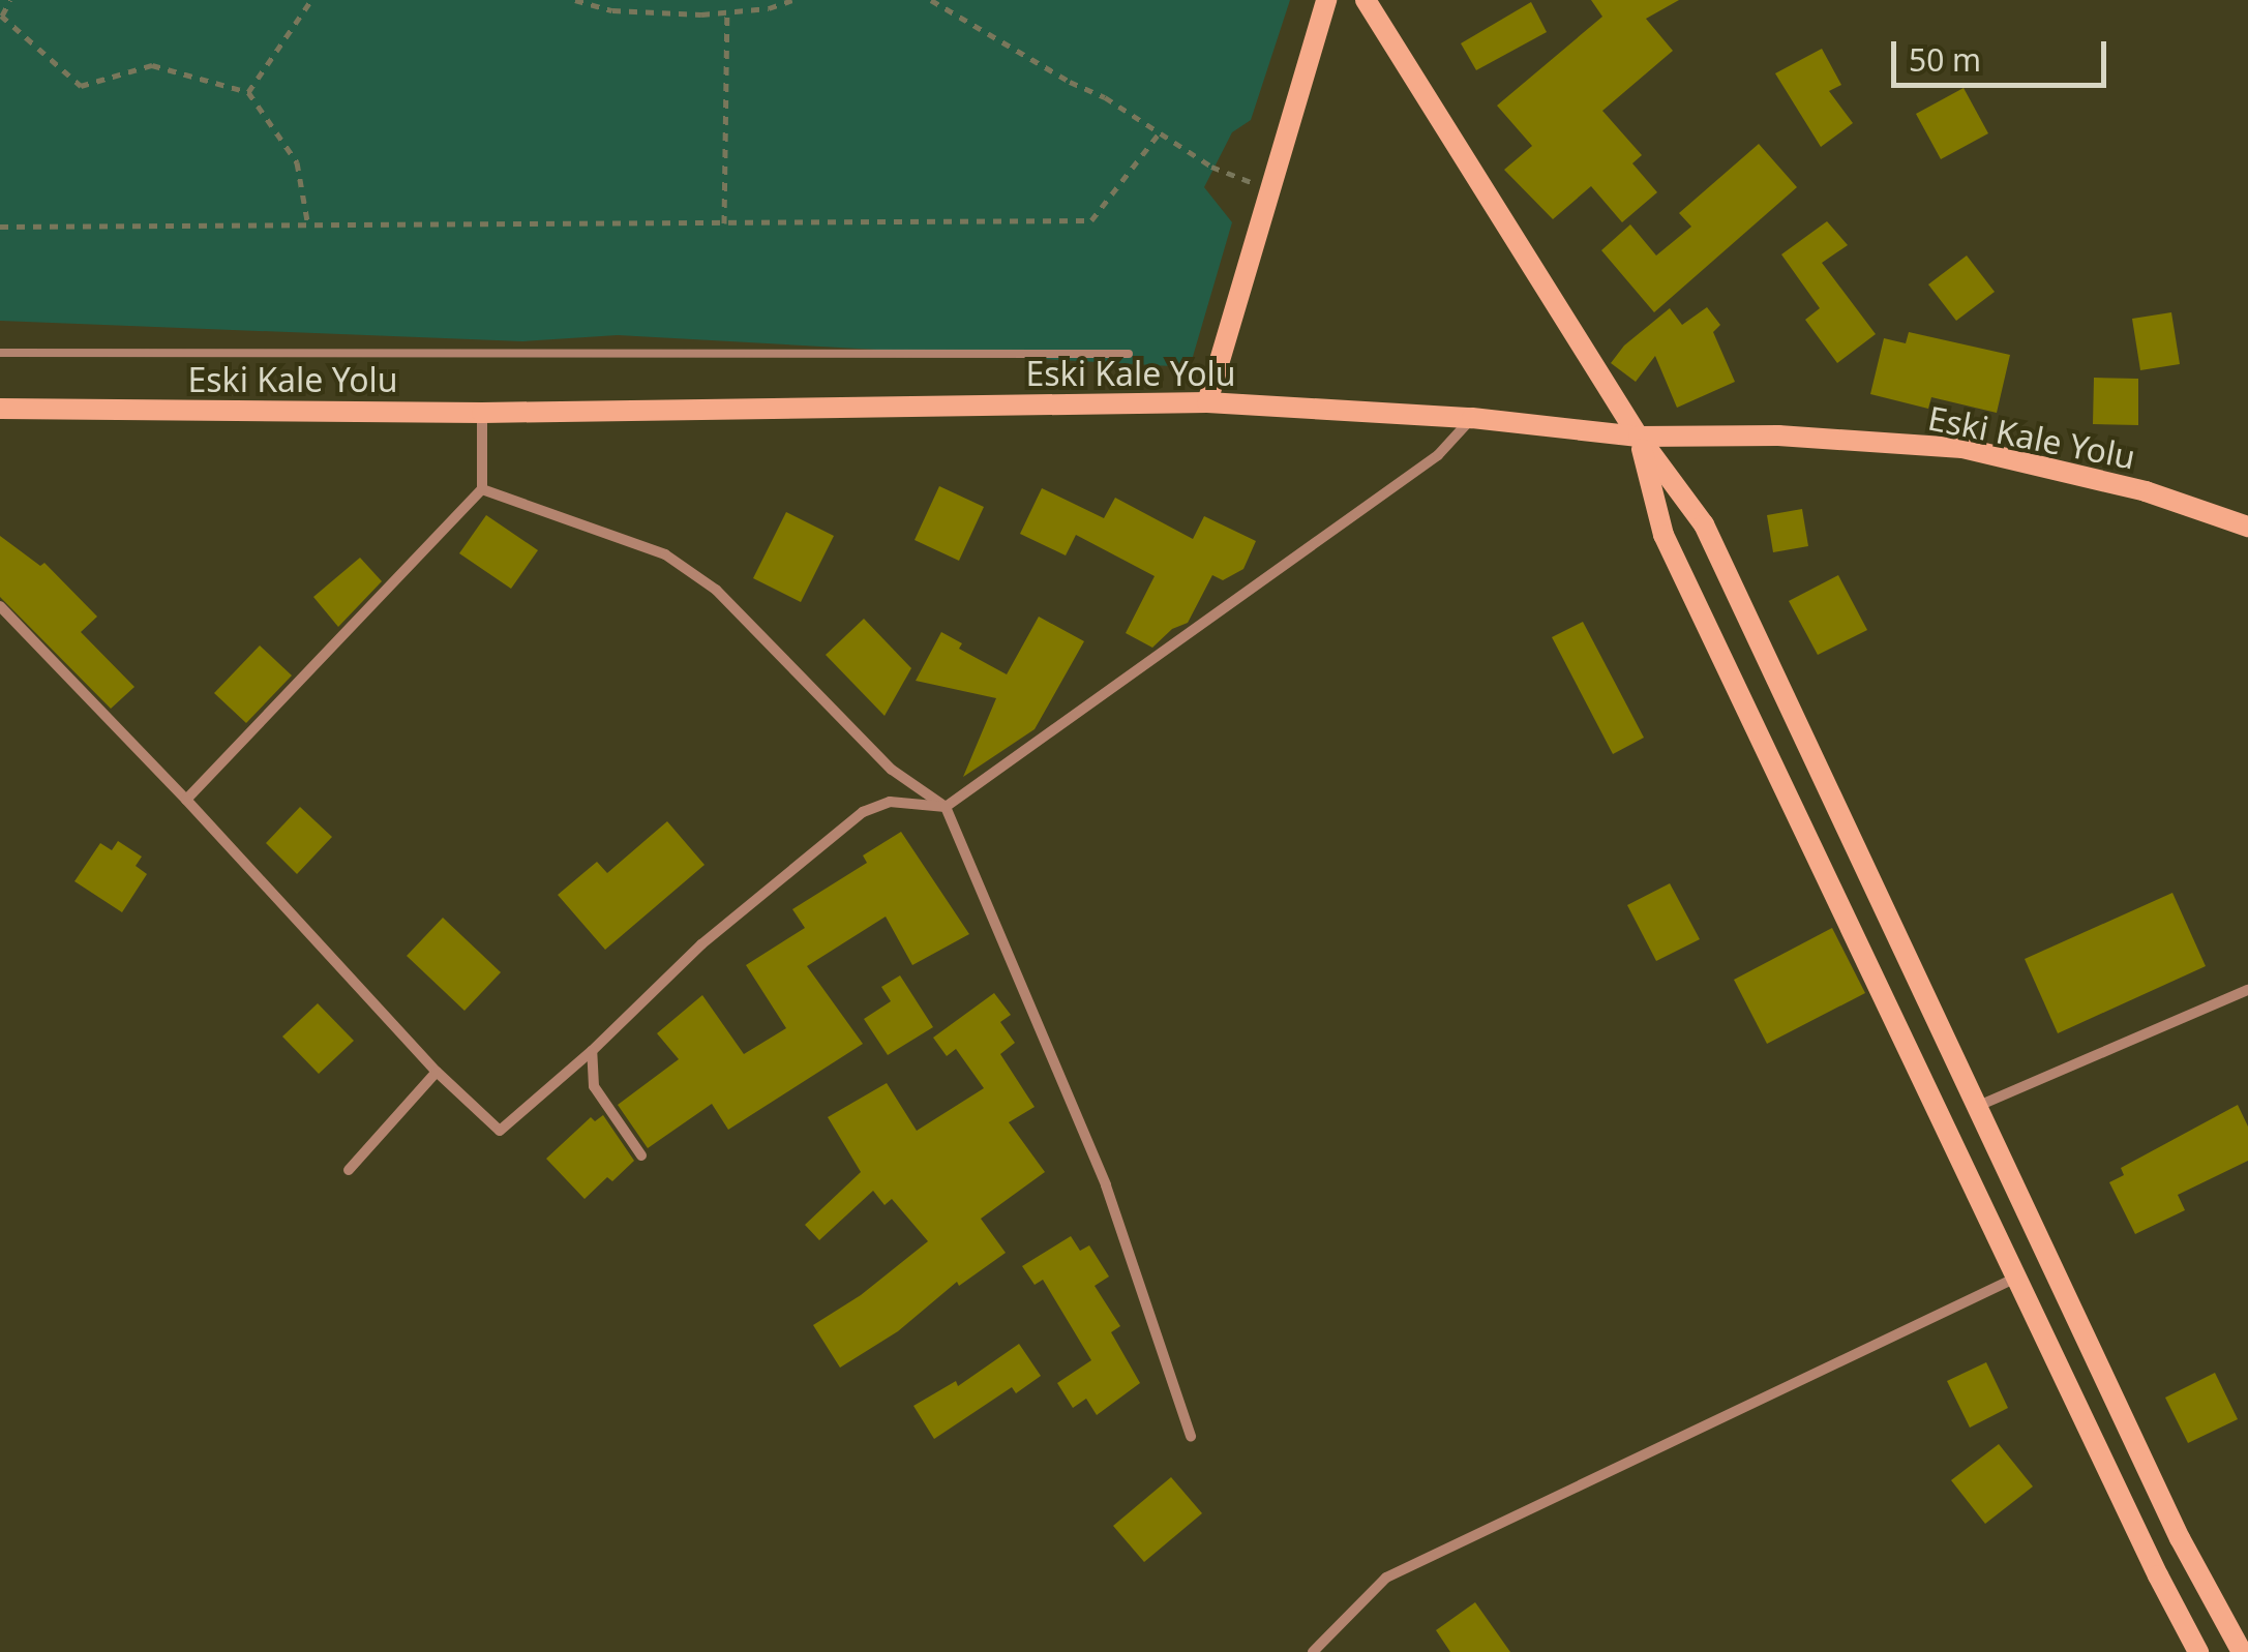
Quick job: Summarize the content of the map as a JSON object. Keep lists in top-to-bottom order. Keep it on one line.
{"streets":{"street":["Eski Kale Yolu"]},"scale_bar":"50 m"}
